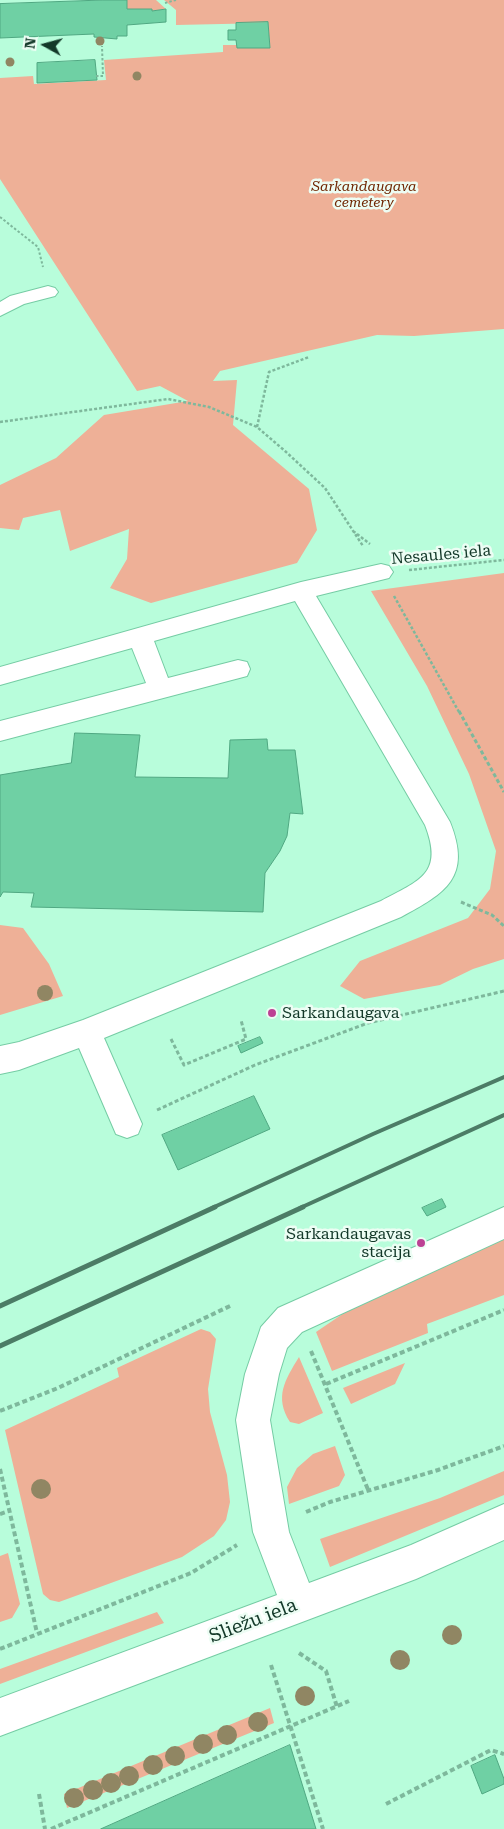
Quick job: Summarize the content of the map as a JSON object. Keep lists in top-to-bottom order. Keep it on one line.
{"streets":{"street":["Sliežu iela"],"path":["Nesaules iela"]},"parks":["Sarkandaugava cemetery"],"places":["Sarkandaugava","Sarkandaugavas stacija"],"north":"left"}
